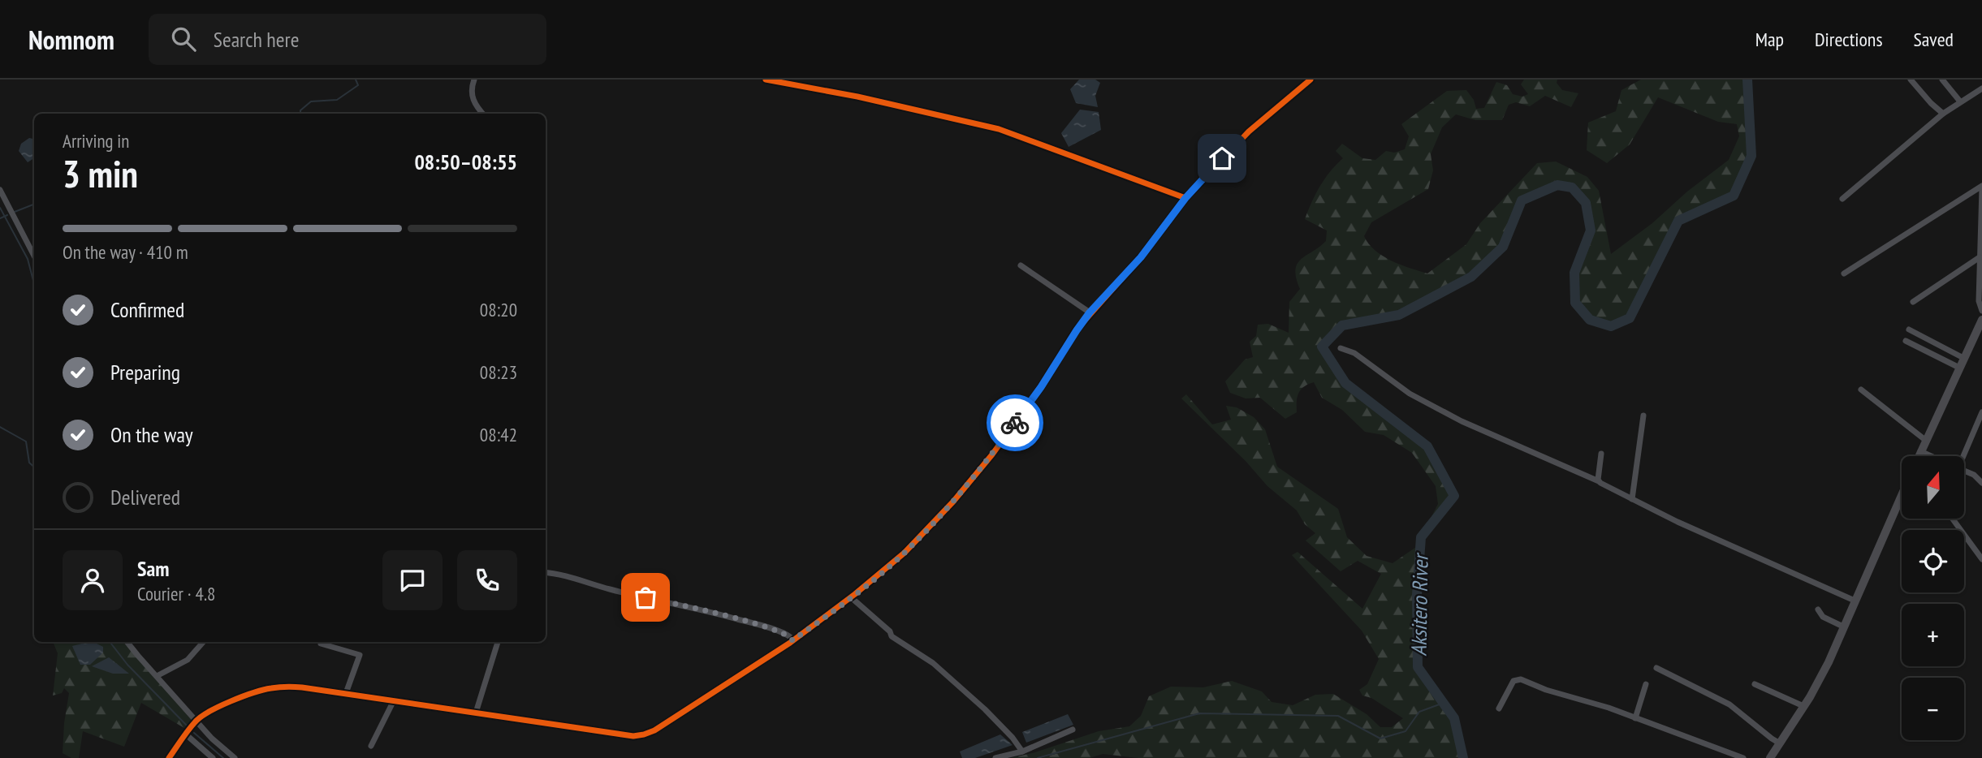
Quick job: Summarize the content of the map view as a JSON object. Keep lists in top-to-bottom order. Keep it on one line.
{"water":["Aksitero River"],"north":"top","page":{"header":"Nomnom","search":"Search here","nav":["Map","Directions","Saved"],"heading":["3 min","Arriving in","08:50–08:55"],"panel":["Sam","Courier · 4.8"],"bar":"On the way · 410 m","list":[["Confirmed","08:20"],["Preparing","08:23"],["On the way","08:42"],"Delivered"],"map_buttons":["+","−"]}}
